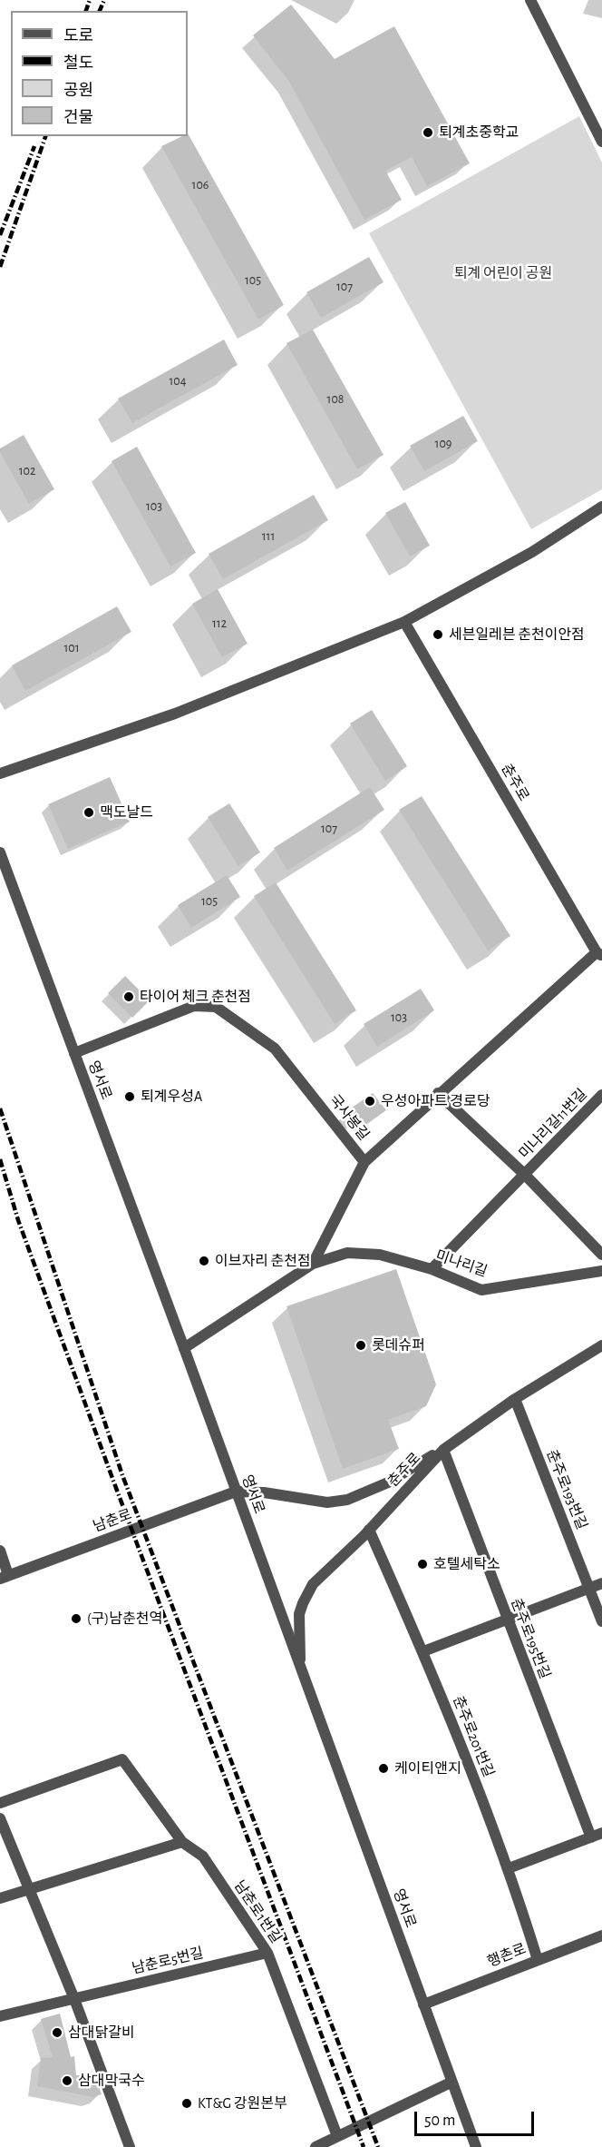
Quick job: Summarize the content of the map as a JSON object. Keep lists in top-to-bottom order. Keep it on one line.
{"streets":{"street":["춘주로","영서로","국사봉길","미나리길11번길","미나리길","춘주로193번길","남춘로","춘주로195번길","춘주로201번길","남춘로1번길","행촌로","남춘로5번길"]},"crossings":[["춘주로","영서로"],["춘주로","국사봉길"],["춘주로","춘주로193번길"],["춘주로","춘주로195번길"],["춘주로","춘주로201번길"],["영서로","국사봉길"],["영서로","미나리길"],["영서로","남춘로"],["영서로","행촌로"],["국사봉길","미나리길11번길"],["국사봉길","미나리길"],["미나리길11번길","미나리길"],["춘주로201번길","행촌로"],["남춘로1번길","남춘로5번길"]],"parks":["퇴계 어린이 공원"],"places":["퇴계초중학교","세븐일레븐 춘천이안점","맥도날드","타이어 체크 춘천점","퇴계우성A","우성아파트 경로당","이브자리 춘천점","롯데슈퍼","호텔세탁소","(구)남춘천역","케이티앤지","삼대닭갈비","삼대막국수","KT&G 강원본부"],"house_numbers":["106","105","107","104","108","109","102","103","111","112","101","107","105","103"],"legend":["도로","철도","공원","건물"],"scale_bar":"50 m"}
